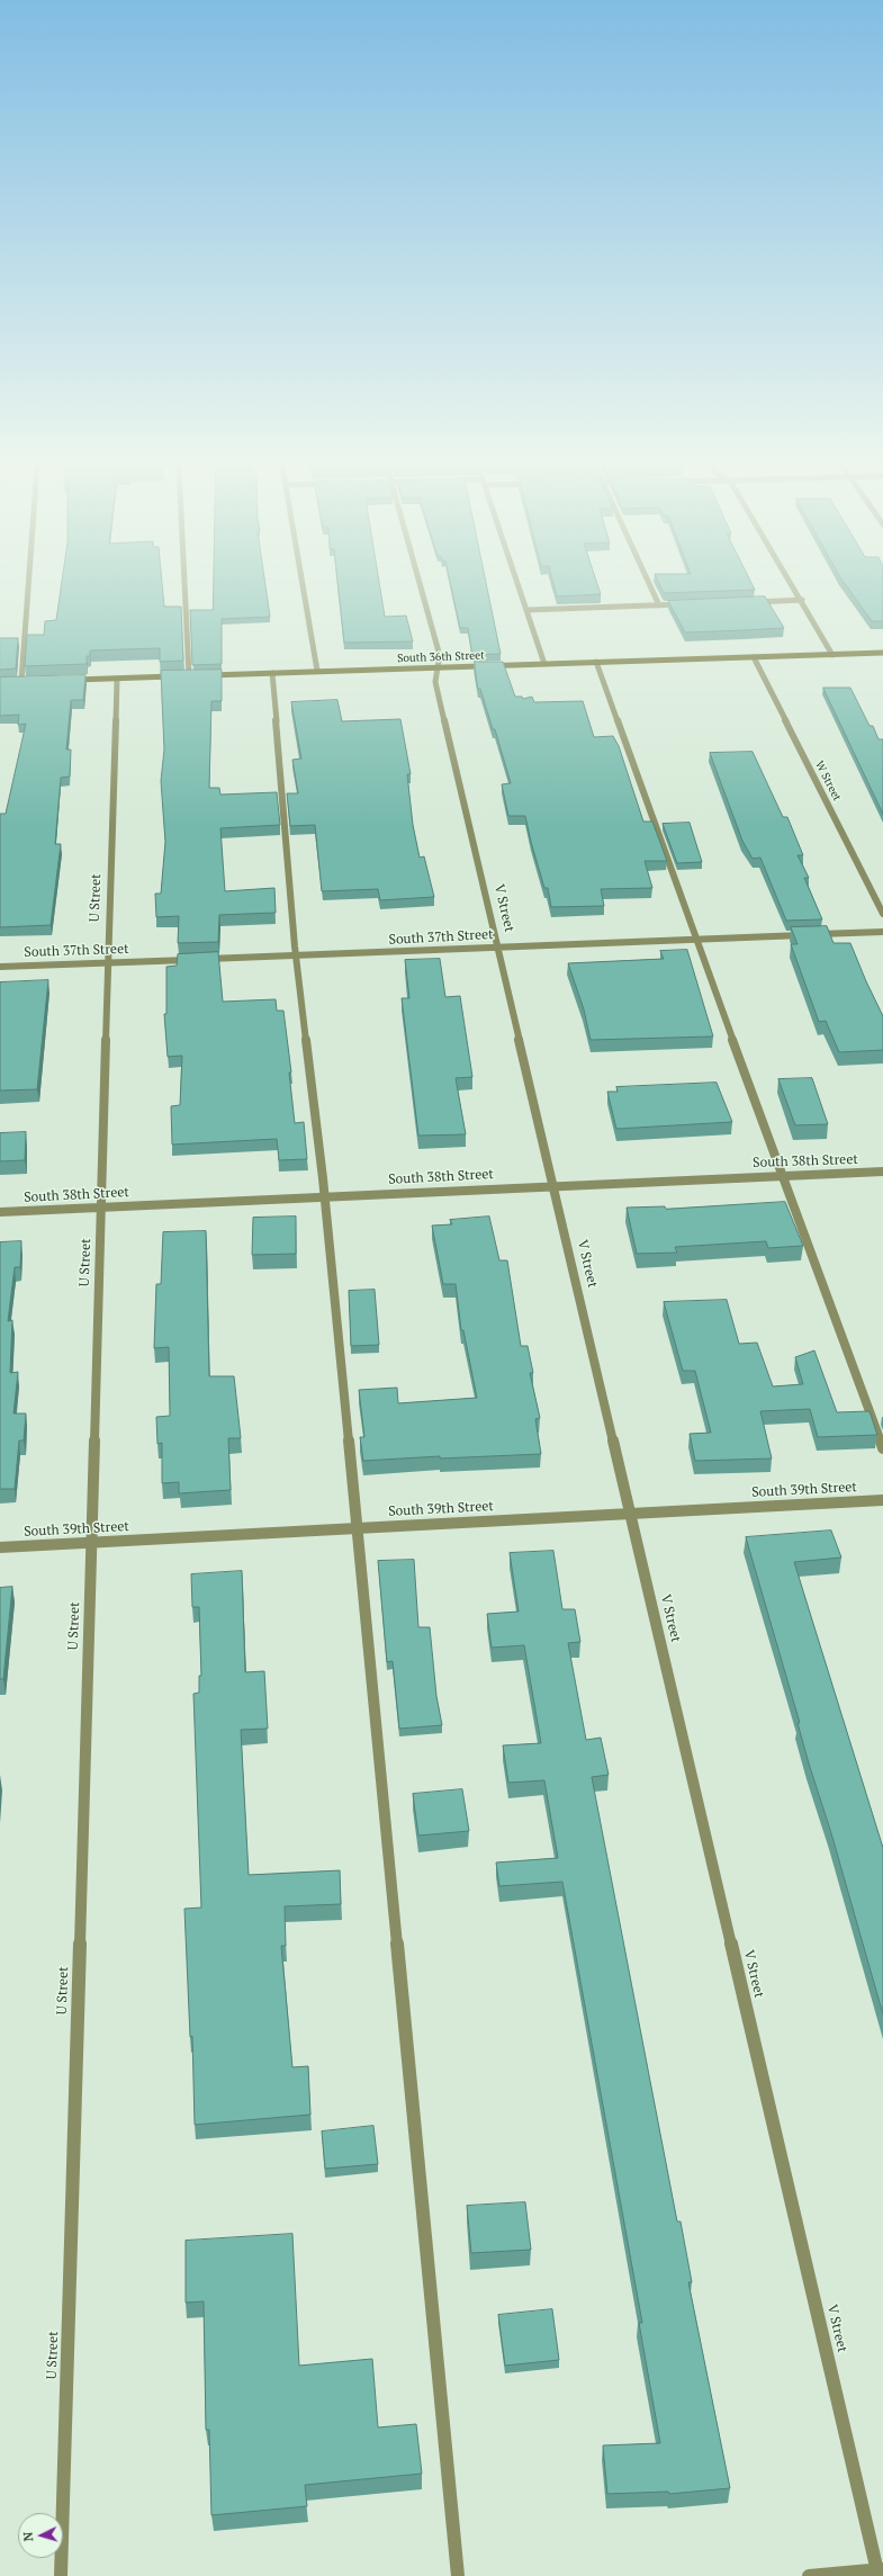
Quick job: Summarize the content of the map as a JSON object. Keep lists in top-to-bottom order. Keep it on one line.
{"streets":{"main road":["South 36th Street"],"street":["W Street","U Street","V Street","South 37th Street","South 38th Street","South 39th Street"]},"crossings":[["South 36th Street","W Street"],["South 36th Street","V Street"],["U Street","South 37th Street"],["U Street","South 38th Street"],["U Street","South 39th Street"],["V Street","South 37th Street"],["V Street","South 38th Street"],["V Street","South 39th Street"]],"north":"left"}
